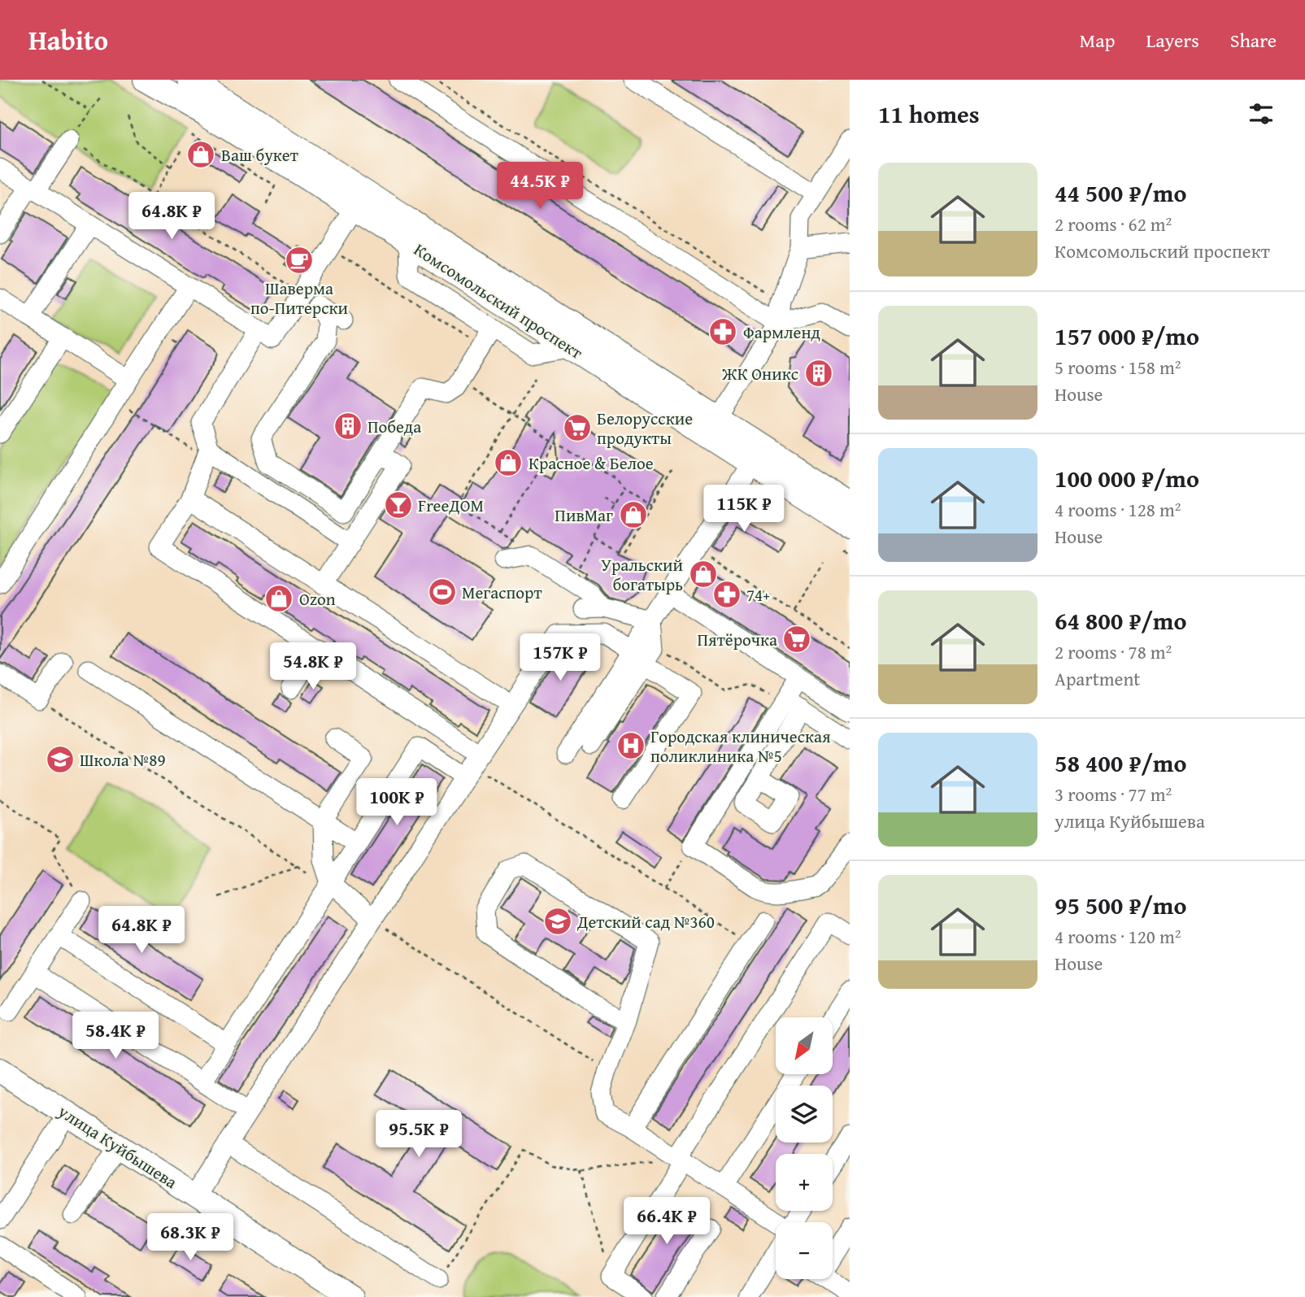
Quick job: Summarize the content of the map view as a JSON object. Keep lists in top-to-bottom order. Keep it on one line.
{"streets":{"main road":["Комсомольский проспект","улица Куйбышева"]},"places":{"shop":["Ваш букет","Красное & Белое","ПивМаг","Уральский богатырь","Ozon"],"cafe":["Шаверма по-Питерски"],"pharmacy":["Фармленд","74+"],"building":["ЖК Оникс","Победа"],"supermarket":["Белорусские продукты","Пятёрочка"],"bar":["FreeДОМ"],"sports":["Мегаспорт"],"hospital":["Городская клиническая поликлиника №5"],"school or university":["Школа №89","Детский сад №360"]},"north":"bottom left","page":{"header":"Habito","nav":["Map","Layers","Share"],"heading":"11 homes","list":[{"name":"44 500 ₽/mo","note":"2 rooms · 62 m² · Комсомольский проспект"},{"name":"157 000 ₽/mo","note":"5 rooms · 158 m² · House"},{"name":"100 000 ₽/mo","note":"4 rooms · 128 m² · House"},{"name":"64 800 ₽/mo","note":"2 rooms · 78 m² · Apartment"},{"name":"58 400 ₽/mo","note":"3 rooms · 77 m² · улица Куйбышева"},{"name":"95 500 ₽/mo","note":"4 rooms · 120 m² · House"}],"price":["44.5K ₽","64.8K ₽","115K ₽","157K ₽","54.8K ₽","100K ₽","64.8K ₽","58.4K ₽","95.5K ₽","66.4K ₽","68.3K ₽"],"map_buttons":["+","−"]}}
